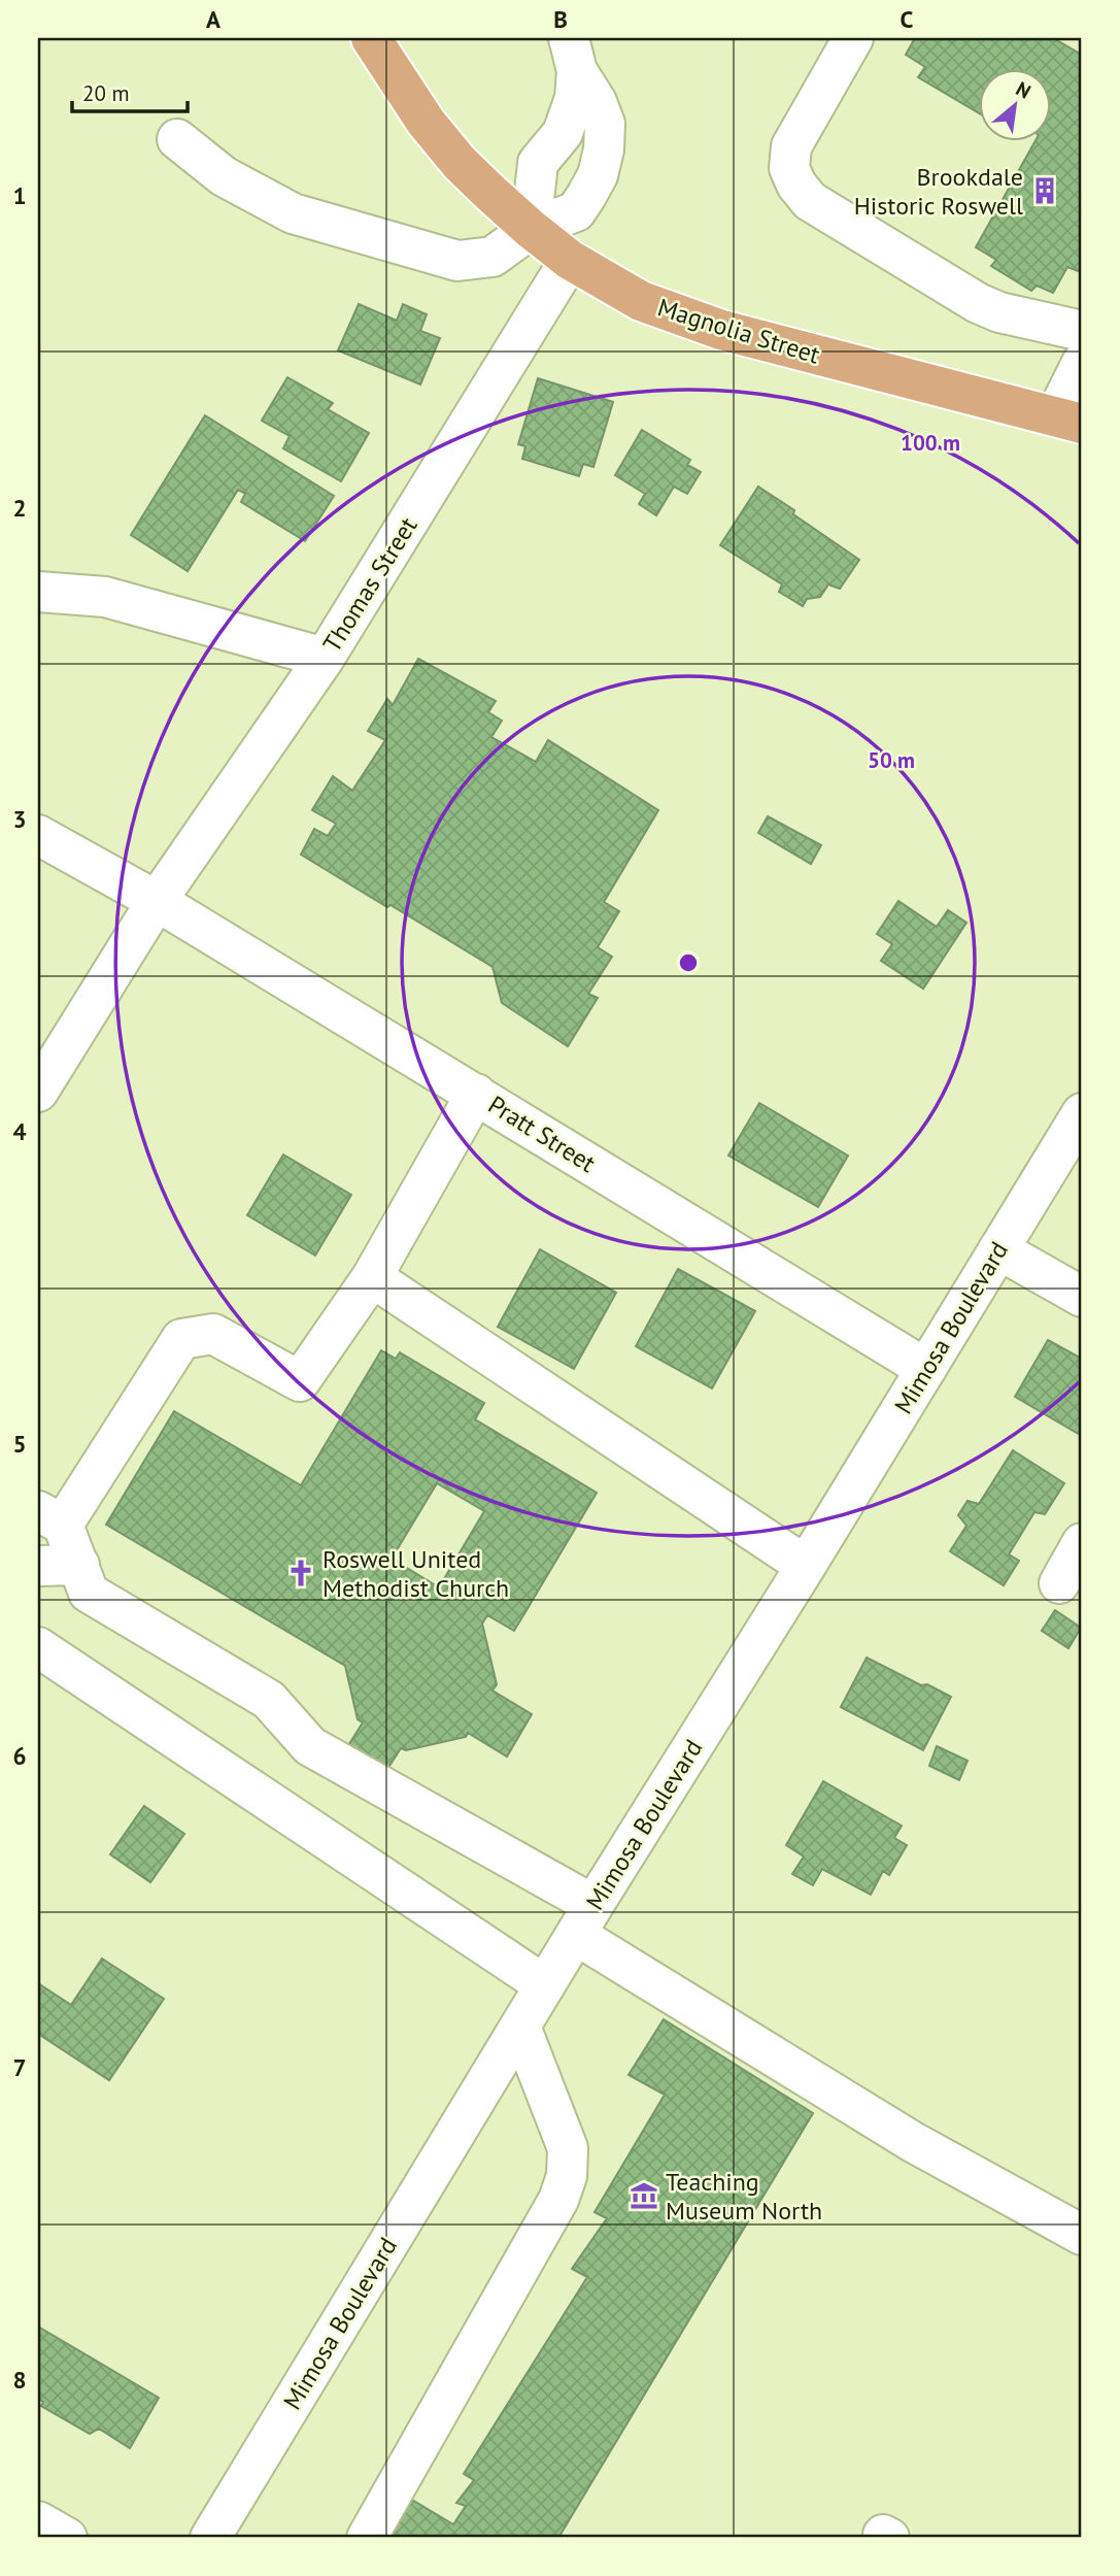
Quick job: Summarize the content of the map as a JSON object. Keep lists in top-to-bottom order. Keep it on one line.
{"streets":{"main road":["Magnolia Street"],"street":["Thomas Street","Pratt Street","Mimosa Boulevard"]},"crossings":[["Magnolia Street","Thomas Street"],["Thomas Street","Pratt Street"],["Pratt Street","Mimosa Boulevard"]],"places":{"building":["Brookdale Historic Roswell"],"church":["Roswell United Methodist Church"],"museum":["Teaching Museum North"]},"scale_bar":"20 m","north":"top right","grid":{"columns":["A","B","C"],"rows":["1","2","3","4","5","6","7","8"]},"rings":["100 m","50 m"]}
